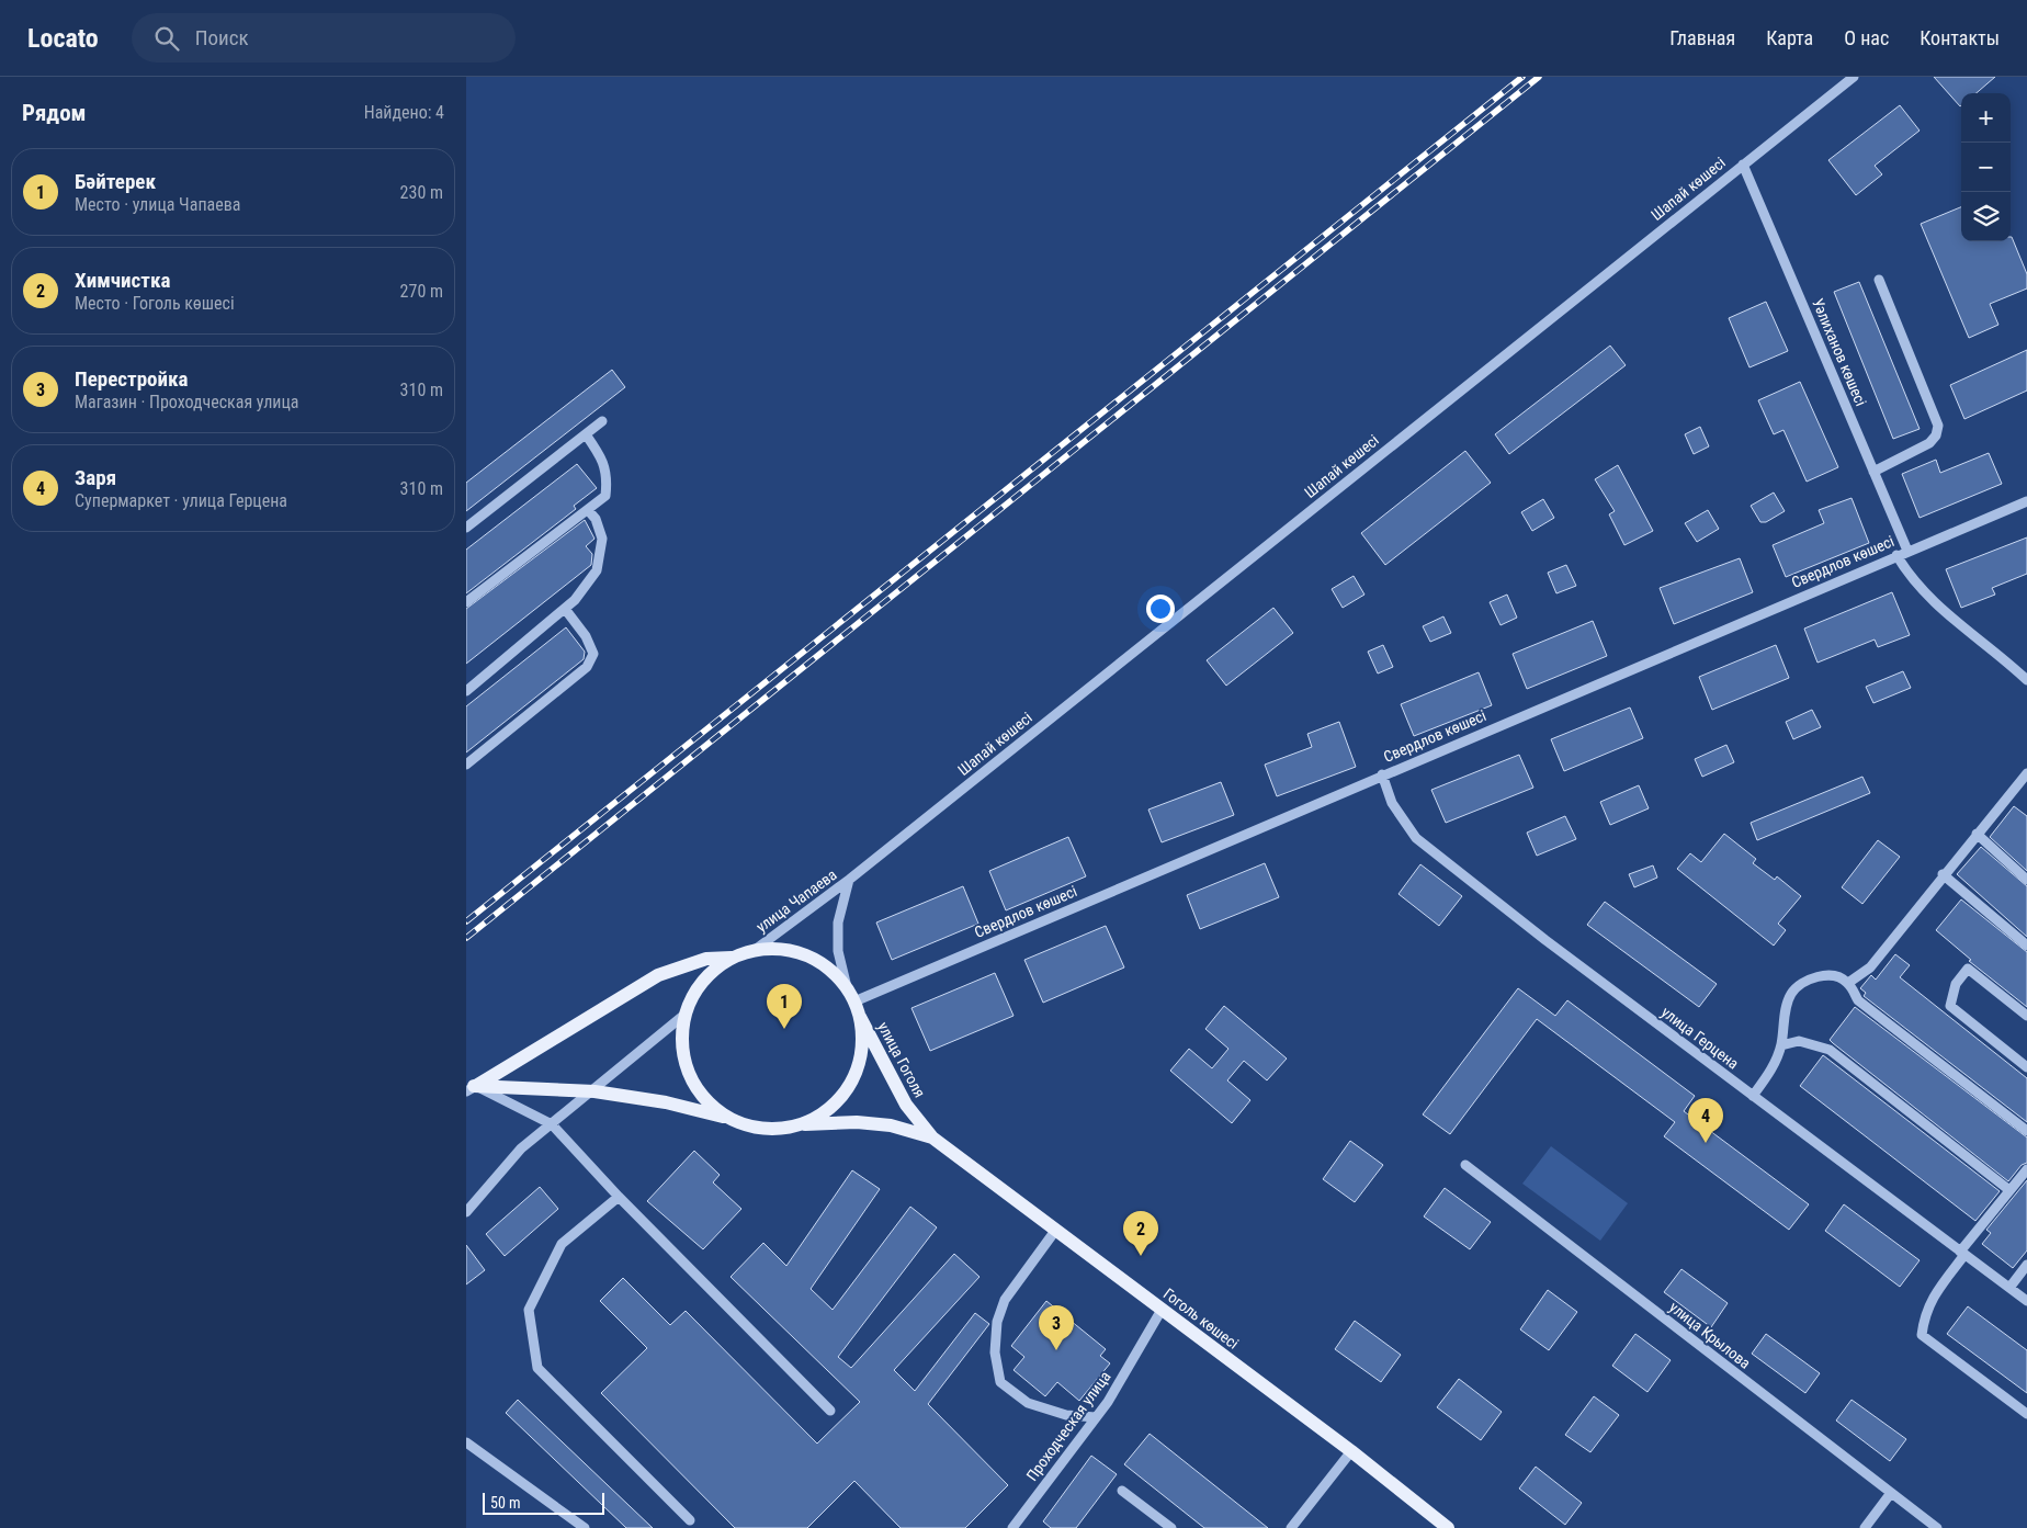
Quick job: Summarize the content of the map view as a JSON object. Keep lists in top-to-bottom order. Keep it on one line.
{"streets":{"main road":["улица Гоголя","Гоголь көшесі"],"street":["Шапай көшесі","Уәлиханов көшесі","Свердлов көшесі","улица Чапаева","улица Герцена","улица Крылова","Проходческая улица"]},"crossings":[["Шапай көшесі","Уәлиханов көшесі"],["Шапай көшесі","улица Чапаева"],["Уәлиханов көшесі","Свердлов көшесі"],["Свердлов көшесі","улица Чапаева"],["Свердлов көшесі","улица Герцена"],["Свердлов көшесі","улица Гоголя"],["улица Чапаева","улица Гоголя"],["улица Гоголя","Гоголь көшесі"],["Гоголь көшесі","Проходческая улица"]],"scale_bar":"50 m","page":{"header":"Locato","search":"Поиск","nav":["Главная","Карта","О нас","Контакты"],"heading":["Рядом","Найдено: 4"],"map_buttons":["+","−"],"list":[{"mark":"1","name":"Бәйтерек","note":"Место · улица Чапаева","value":"230 m"},{"mark":"2","name":"Химчистка","note":"Место · Гоголь көшесі","value":"270 m"},{"mark":"3","name":"Перестройка","note":"Магазин · Проходческая улица","value":"310 m"},{"mark":"4","name":"Заря","note":"Супермаркет · улица Герцена","value":"310 m"}],"pins":["1","4","2","3"],"scale":"50 m"}}
